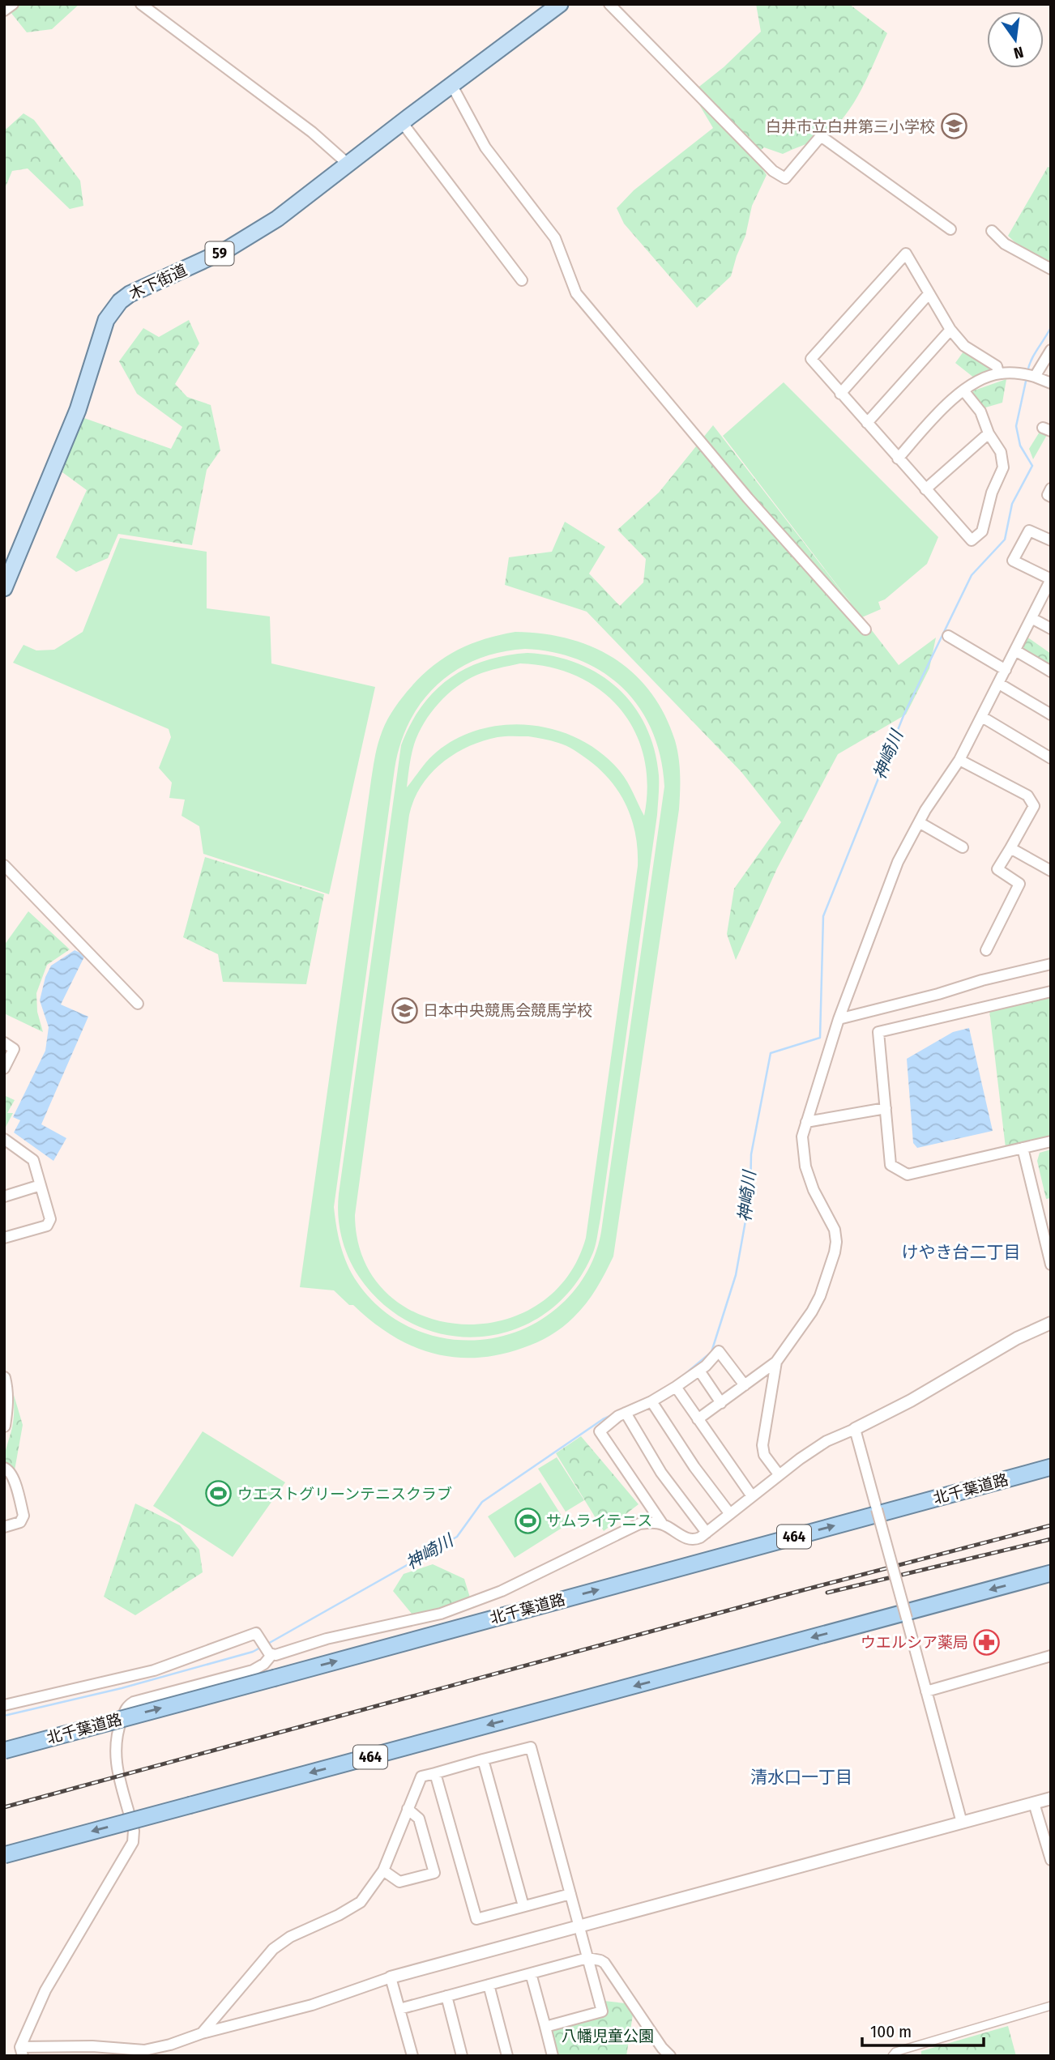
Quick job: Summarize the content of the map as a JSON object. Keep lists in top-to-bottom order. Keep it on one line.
{"streets":{"highway":["北千葉道路","464"],"main road":["59","木下街道"]},"districts":["けやき台二丁目","清水口一丁目"],"water":["神崎川"],"parks":["八幡児童公園"],"places":{"school or university":["白井市立白井第三小学校","日本中央競馬会競馬学校"],"sports":["ウエストグリーンテニスクラブ","サムライテニス"],"pharmacy":["ウエルシア薬局"]},"scale_bar":"100 m","north":"bottom"}
